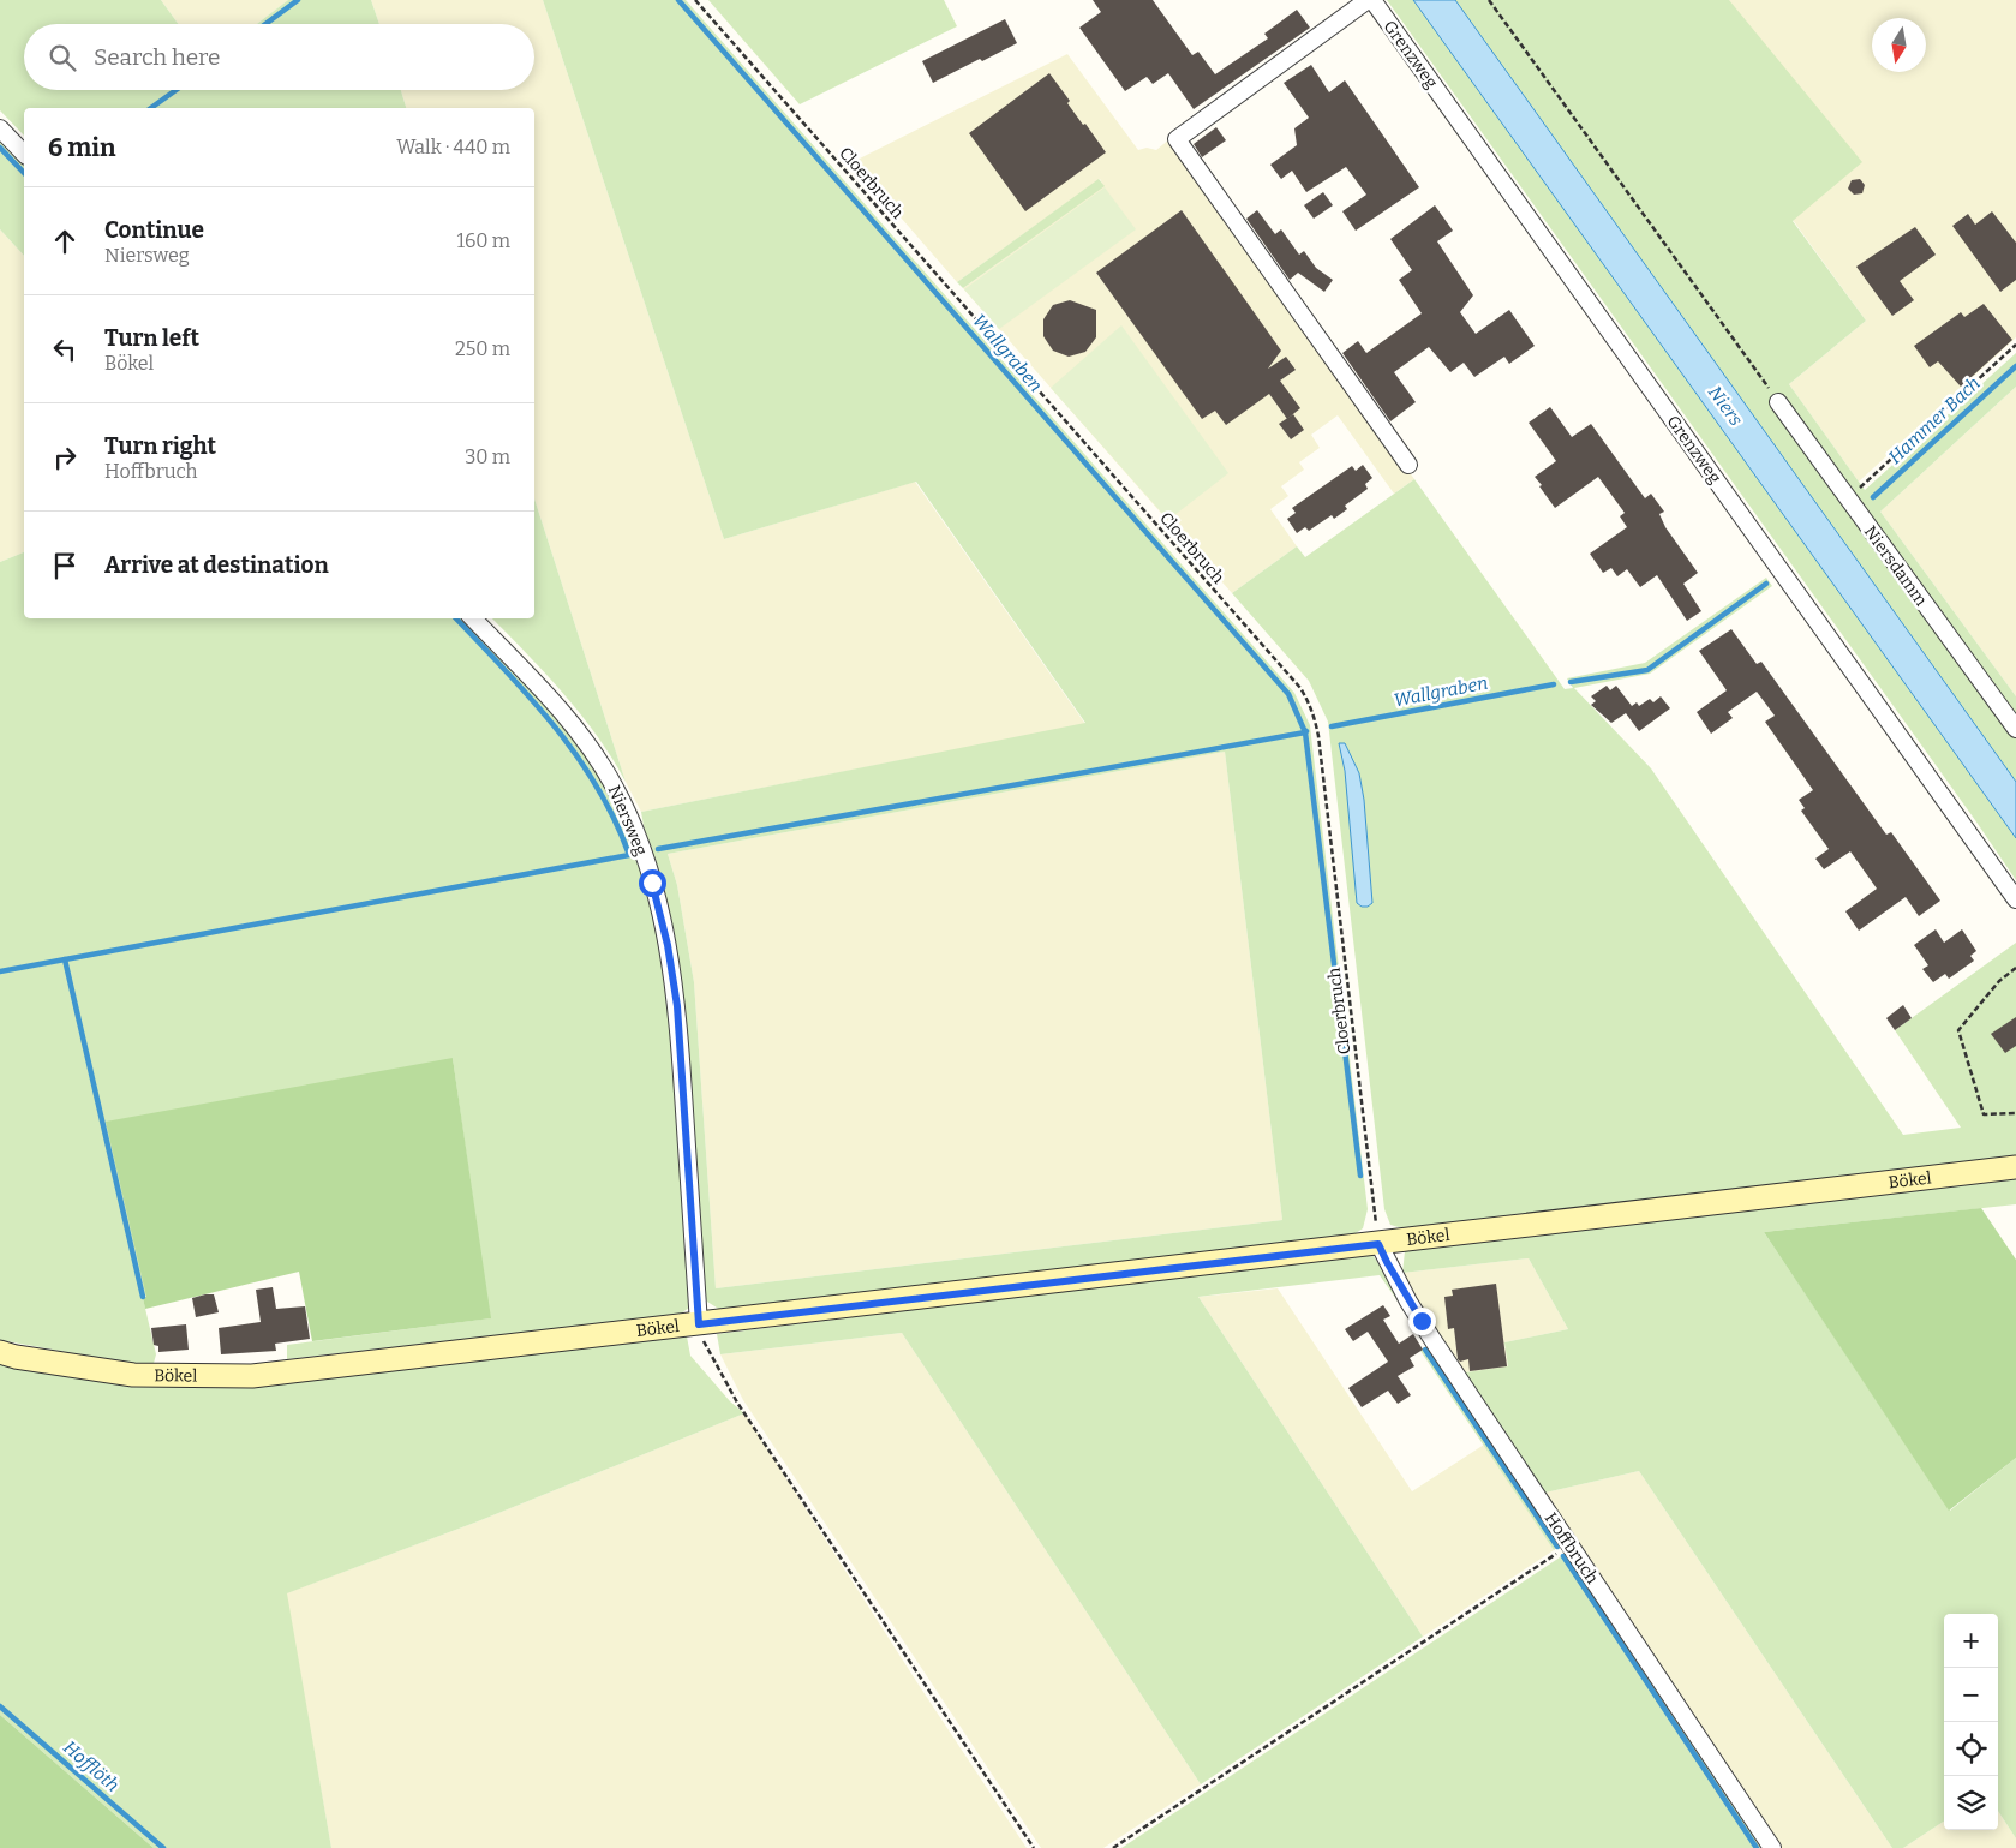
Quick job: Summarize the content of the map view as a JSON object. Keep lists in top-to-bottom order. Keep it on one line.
{"streets":{"main road":["Bökel"],"street":["Grenzweg","Niersdamm","Niersweg","Hoffbruch"],"path":["Cloerbruch"]},"crossings":[["Cloerbruch","Bökel"],["Cloerbruch","Hoffbruch"],["Niersweg","Bökel"],["Bökel","Hoffbruch"]],"water":["Wallgraben","Niers","Hammer Bach","Hofflöth"],"north":"bottom","page":{"search":"Search here","heading":["6 min","Walk · 440 m"],"list":[["Continue","Niersweg","160 m"],["Turn left","Bökel","250 m"],["Turn right","Hoffbruch","30 m"],"Arrive at destination"],"map_buttons":["+","−"]}}
